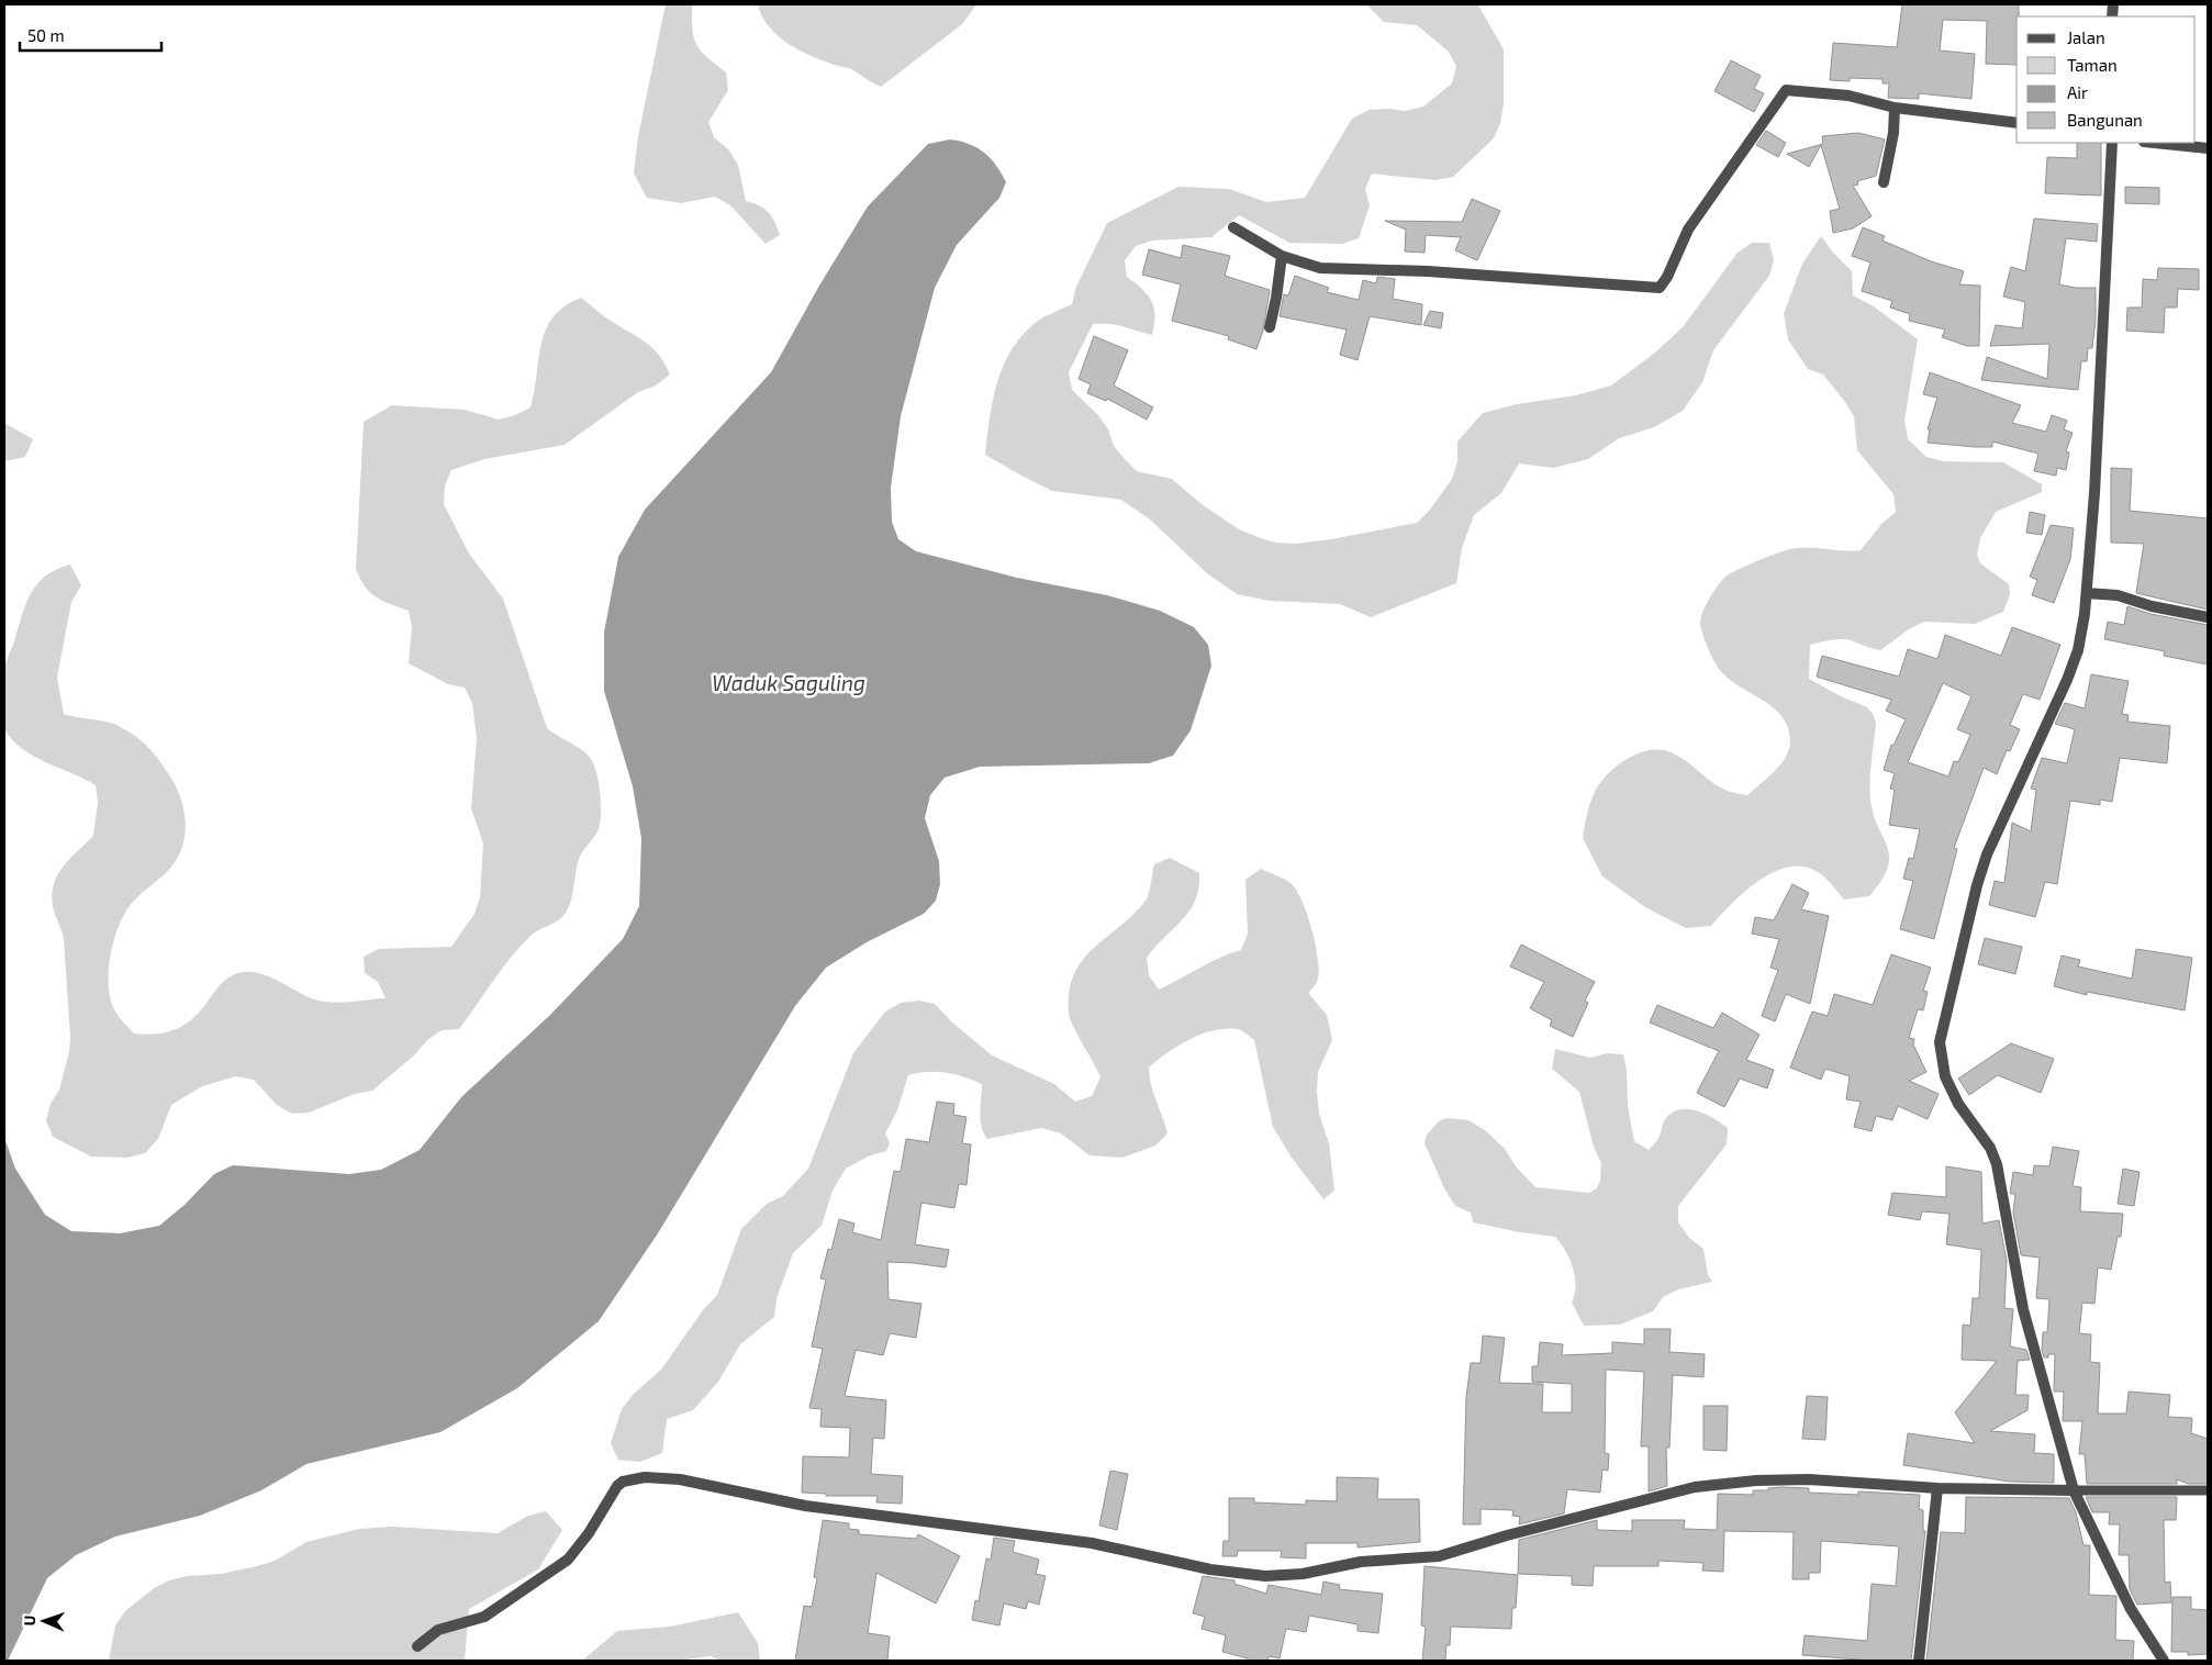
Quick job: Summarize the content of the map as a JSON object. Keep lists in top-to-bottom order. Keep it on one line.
{"water":["Waduk Saguling"],"legend":["Jalan","Taman","Air","Bangunan"],"scale_bar":"50 m","north":"left"}
